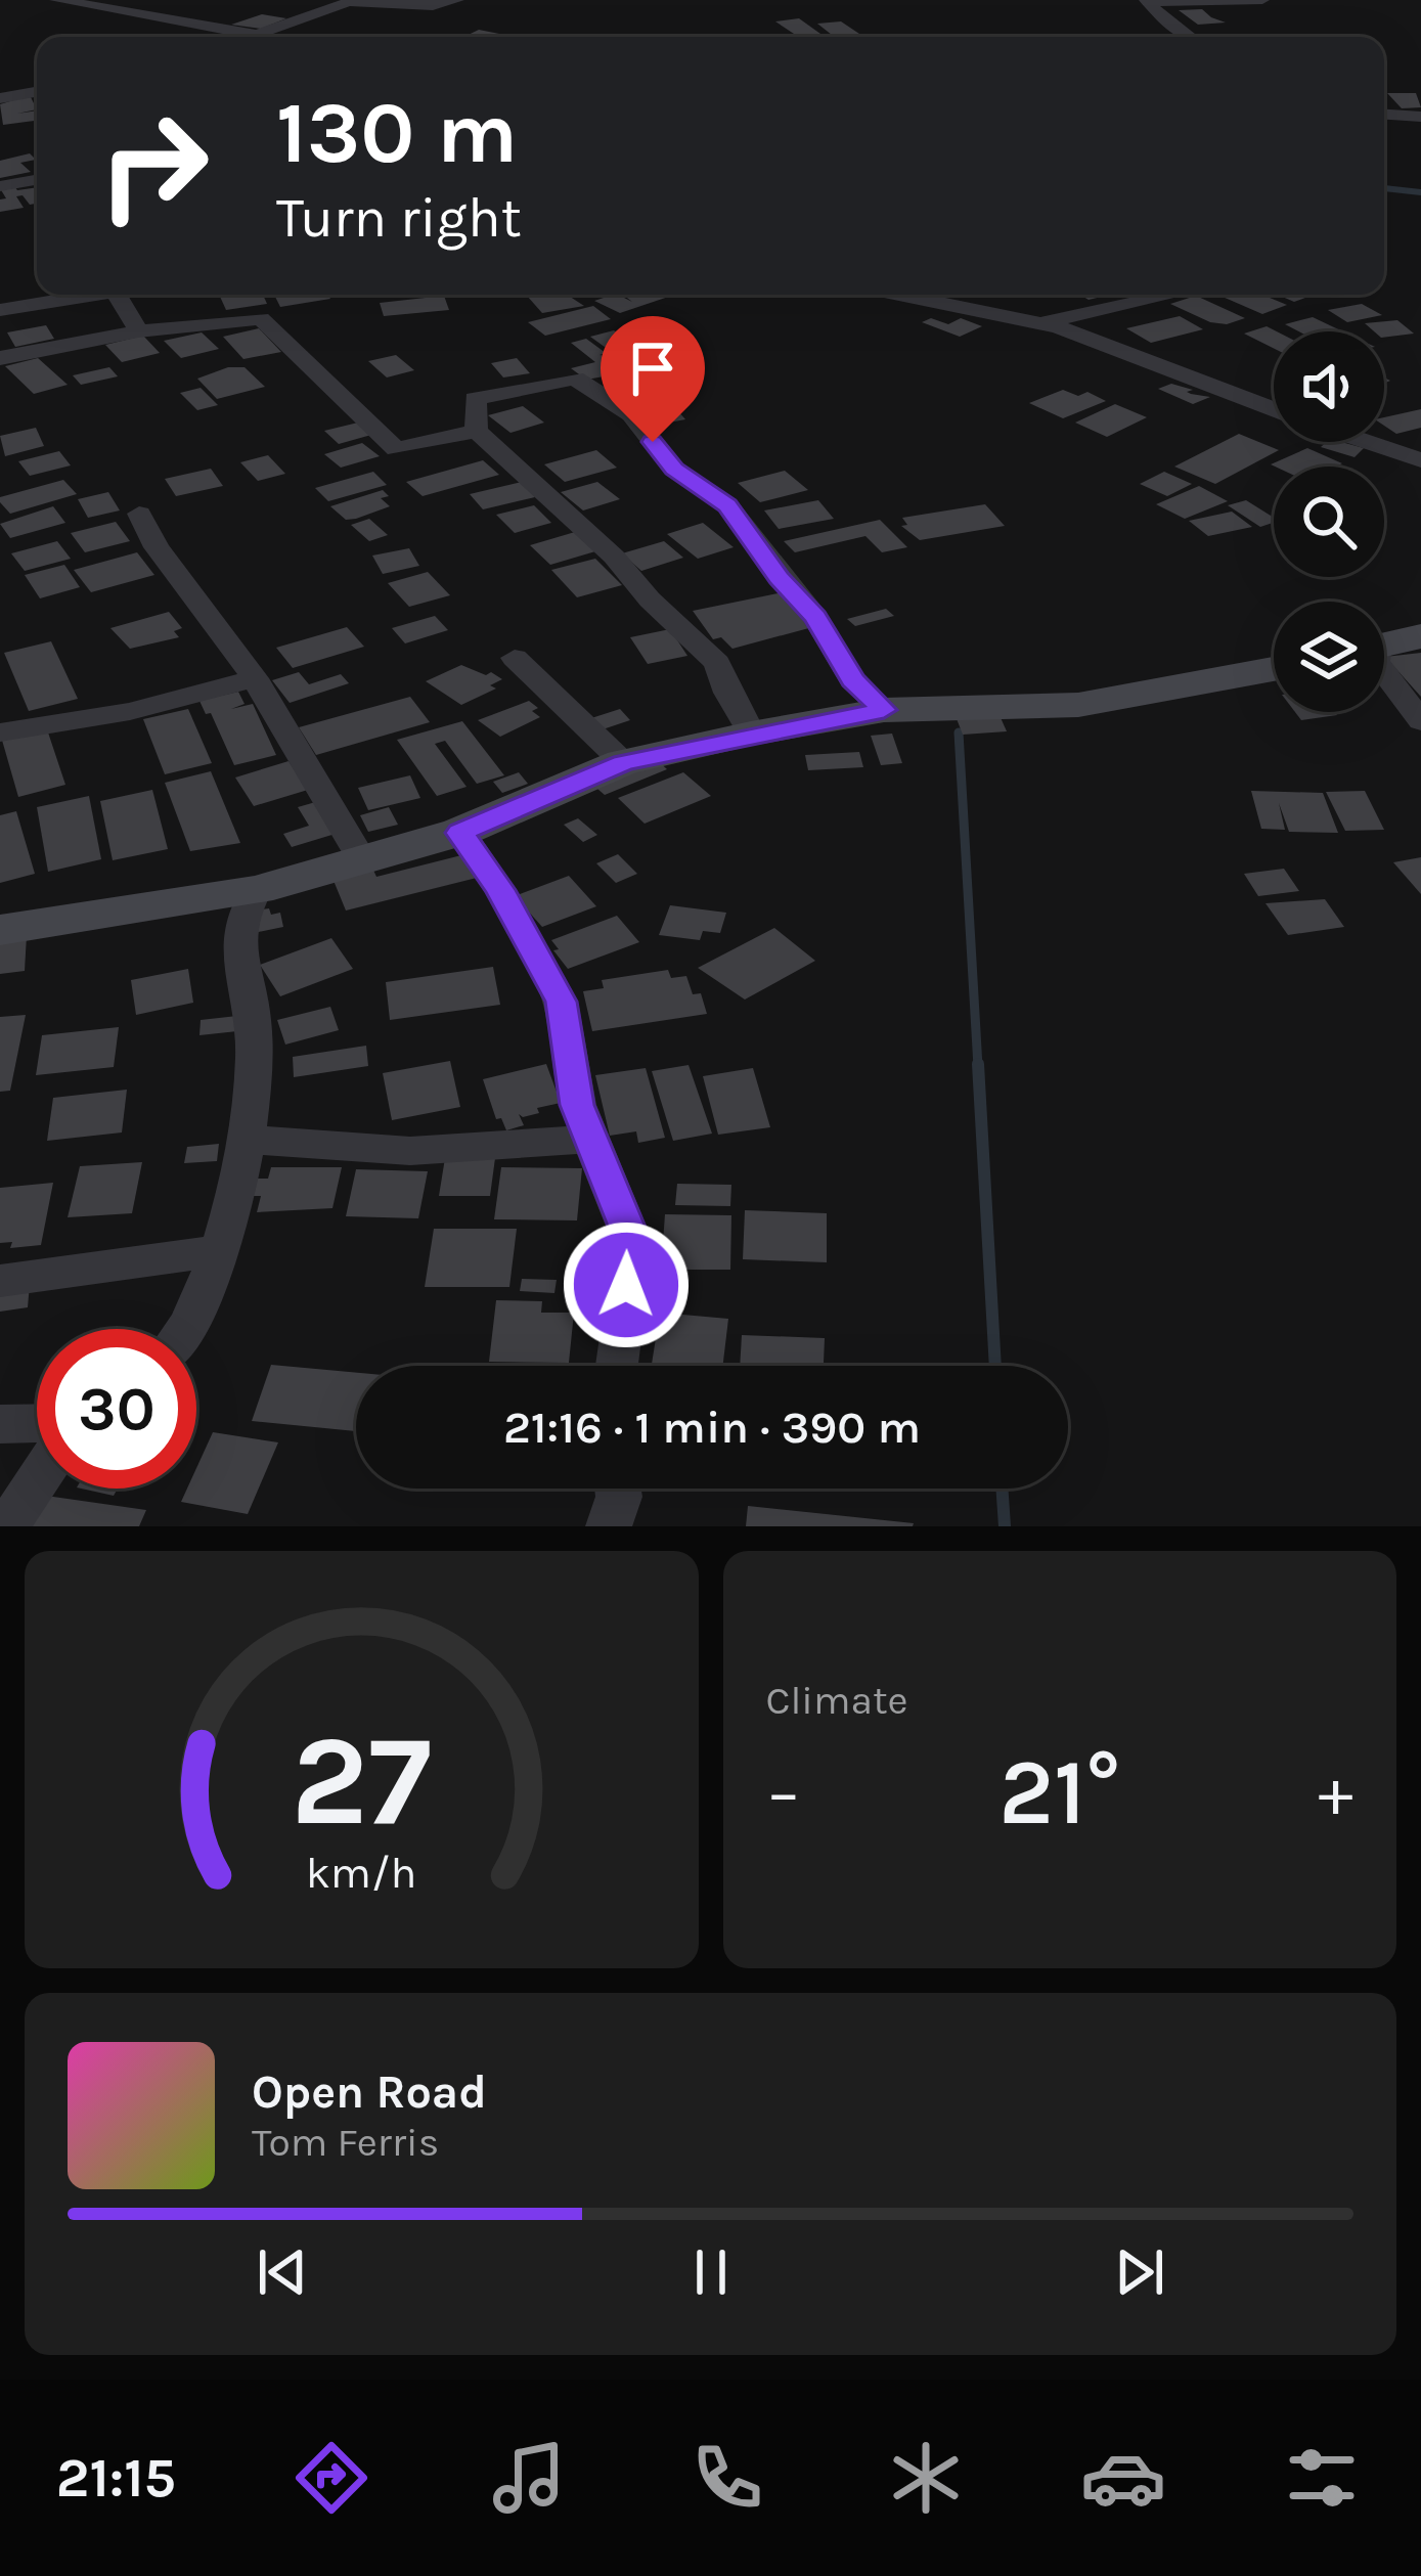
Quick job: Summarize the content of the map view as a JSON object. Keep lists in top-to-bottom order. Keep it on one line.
{"page":{"turn":["130 m","Turn right"],"limit":"30","trip":"21:16 · 1 min · 390 m","tile":"Climate","heat":["−","21°","+"],"song":["Open Road","Tom Ferris"],"tabs":"21:15","gauge":["27","km/h"]}}
